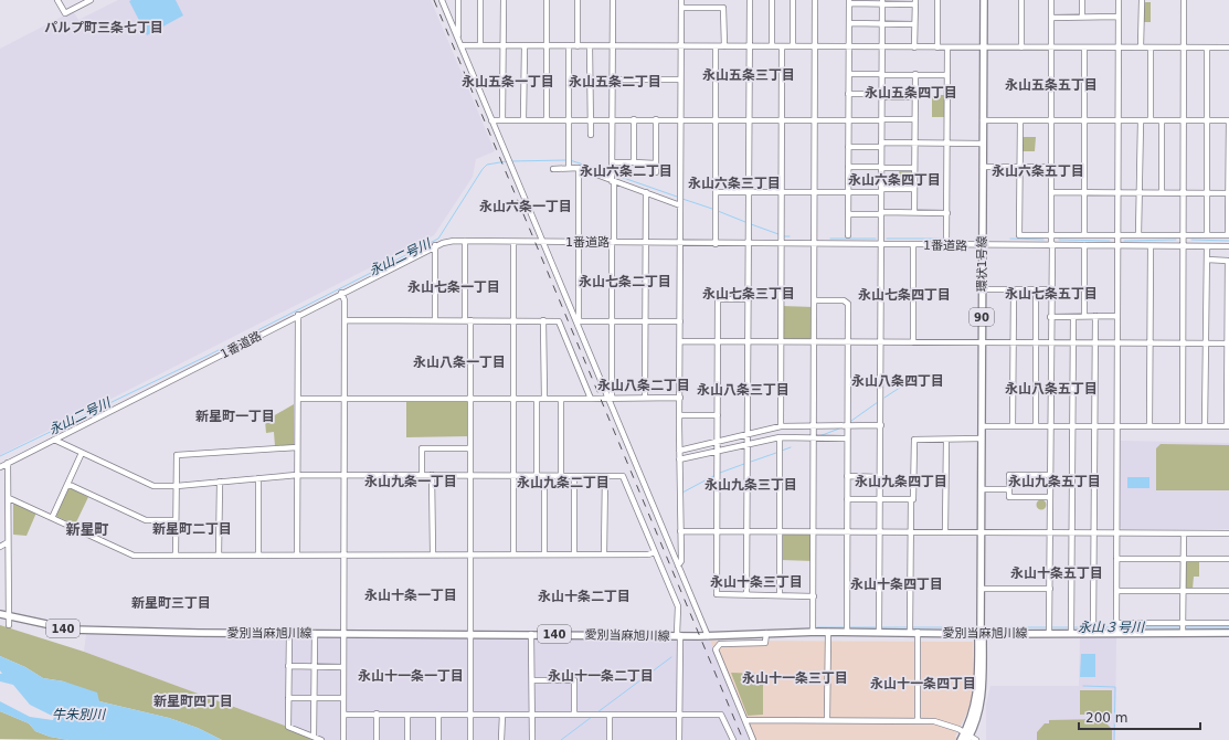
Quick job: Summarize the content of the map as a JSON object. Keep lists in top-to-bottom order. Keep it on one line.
{"streets":{"main road":["環状1号線","90","140","愛別当麻旭川線"],"street":["1番道路"]},"crossings":[["1番道路","環状1号線"],["環状1号線","愛別当麻旭川線"]],"districts":["パルプ町三条七丁目","永山五条三丁目","永山五条一丁目","永山五条二丁目","永山五条五丁目","永山五条四丁目","永山六条二丁目","永山六条五丁目","永山六条四丁目","永山六条三丁目","永山六条一丁目","永山七条二丁目","永山七条一丁目","永山七条三丁目","永山七条五丁目","永山七条四丁目","永山八条一丁目","永山八条四丁目","永山八条二丁目","永山八条五丁目","永山八条三丁目","新星町一丁目","永山九条一丁目","永山九条四丁目","永山九条五丁目","永山九条二丁目","永山九条三丁目","新星町","新星町二丁目","永山十条五丁目","永山十条三丁目","永山十条四丁目","永山十条一丁目","永山十条二丁目","新星町三丁目","永山十一条一丁目","永山十一条二丁目","永山十一条三丁目","永山十一条四丁目","新星町四丁目"],"water":["永山二号川","永山３号川","牛朱別川"],"scale_bar":"200 m"}
